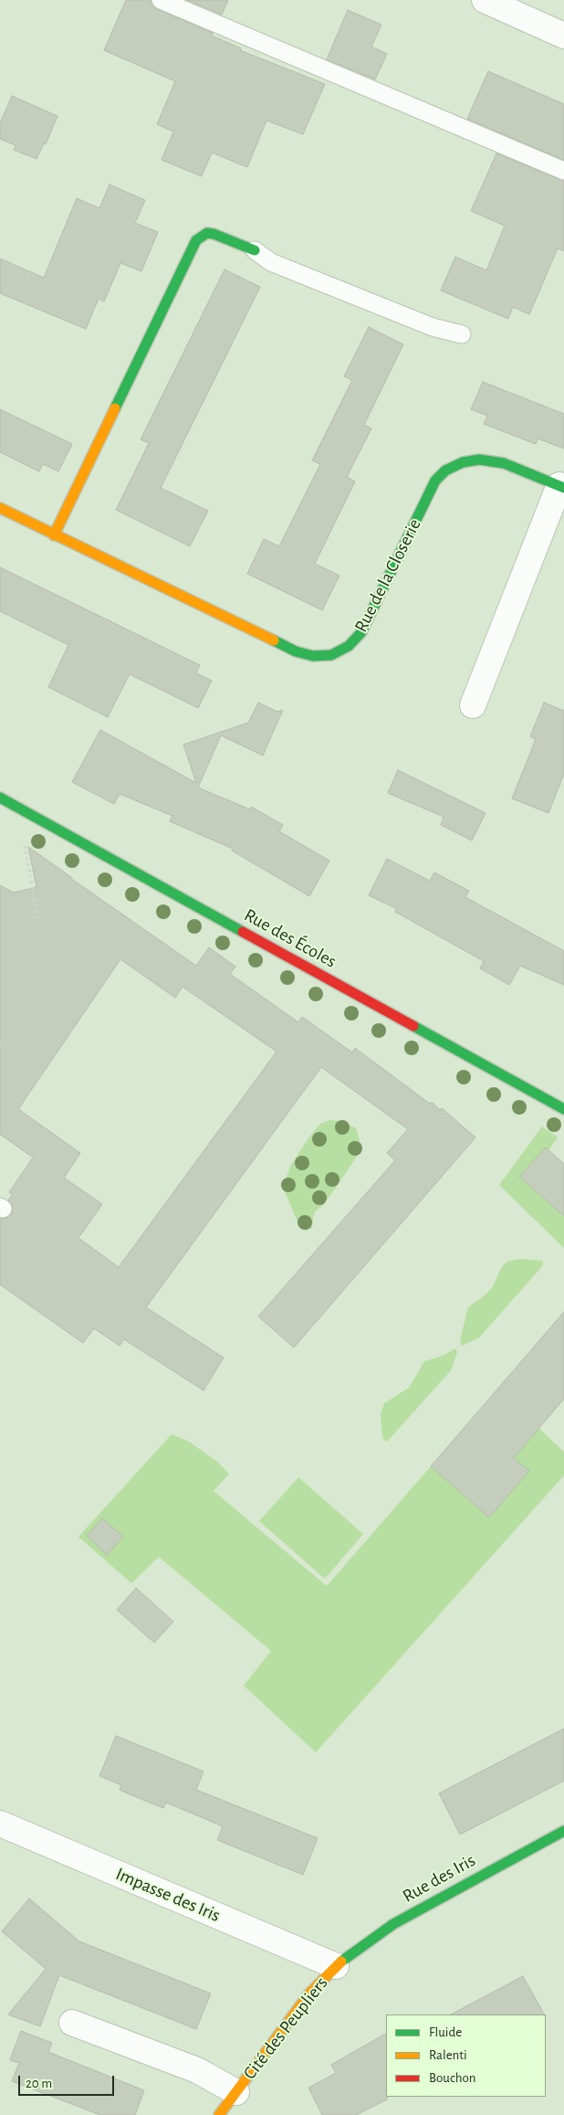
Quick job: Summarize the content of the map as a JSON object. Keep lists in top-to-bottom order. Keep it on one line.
{"streets":{"street":["Rue de la Closerie","Rue des Écoles","Rue des Iris","Impasse des Iris","Cité des Peupliers"]},"crossings":[["Rue des Iris","Impasse des Iris"],["Rue des Iris","Cité des Peupliers"],["Impasse des Iris","Cité des Peupliers"]],"legend":["Fluide","Ralenti","Bouchon"],"scale_bar":"20 m"}
